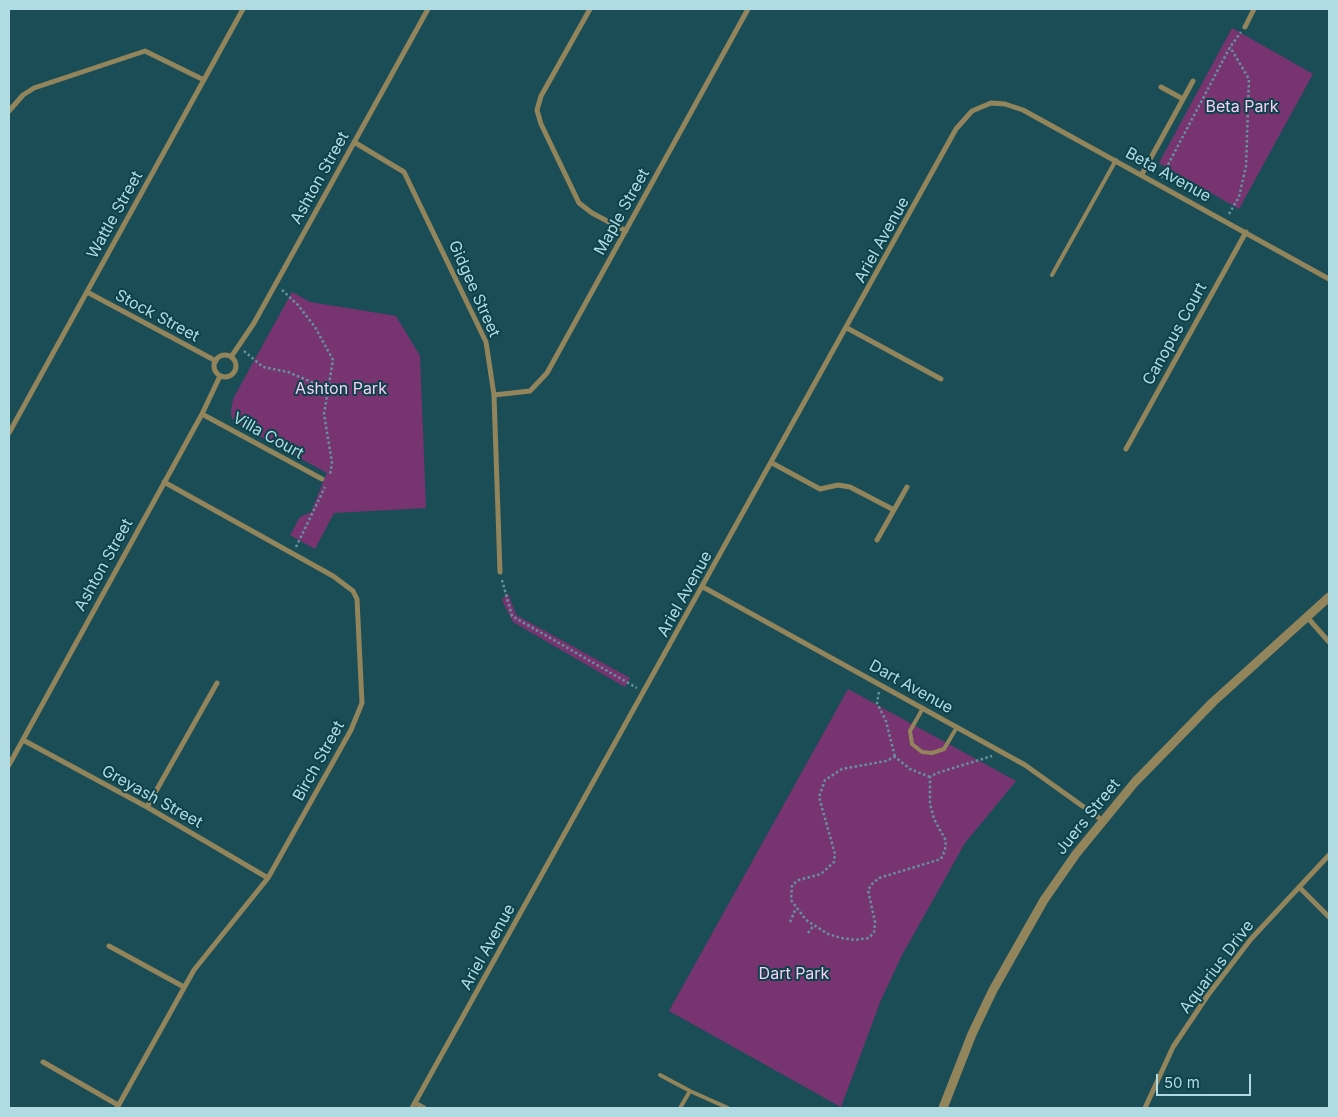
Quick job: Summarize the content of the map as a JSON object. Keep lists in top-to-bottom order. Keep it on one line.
{"streets":{"street":["Beta Avenue","Ashton Street","Maple Street","Wattle Street","Ariel Avenue","Gidgee Street","Stock Street","Canopus Court","Villa Court","Dart Avenue","Birch Street","Greyash Street","Juers Street","Aquarius Drive"]},"crossings":[["Beta Avenue","Ariel Avenue"],["Beta Avenue","Canopus Court"],["Ashton Street","Gidgee Street"],["Ashton Street","Stock Street"],["Ashton Street","Villa Court"],["Ashton Street","Birch Street"],["Ashton Street","Greyash Street"],["Maple Street","Gidgee Street"],["Wattle Street","Stock Street"],["Ariel Avenue","Dart Avenue"],["Dart Avenue","Juers Street"],["Birch Street","Greyash Street"]],"parks":["Beta Park","Ashton Park","Dart Park"],"scale_bar":"50 m"}
